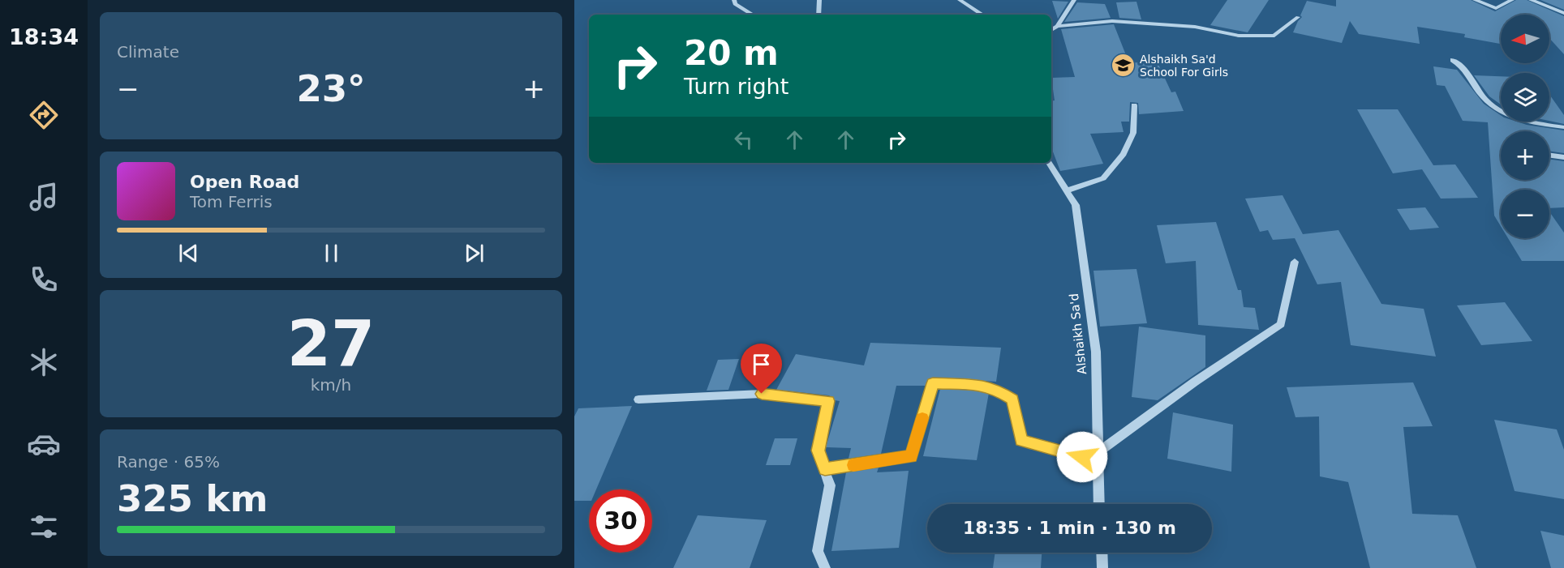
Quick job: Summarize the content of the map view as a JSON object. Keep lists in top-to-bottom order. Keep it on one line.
{"streets":{"street":["Alshaikh Sa'd"]},"places":{"school or university":["Alshaikh Sa'd School For Girls"]},"north":"left","page":{"tabs":"18:34","tile":["Climate",["27","km/h"],["Range · 65%","325 km"]],"map_buttons":["+","−"],"turn":["20 m","Turn right"],"heat":["−","23°","+"],"song":["Open Road","Tom Ferris"],"limit":"30","trip":"18:35 · 1 min · 130 m"}}
